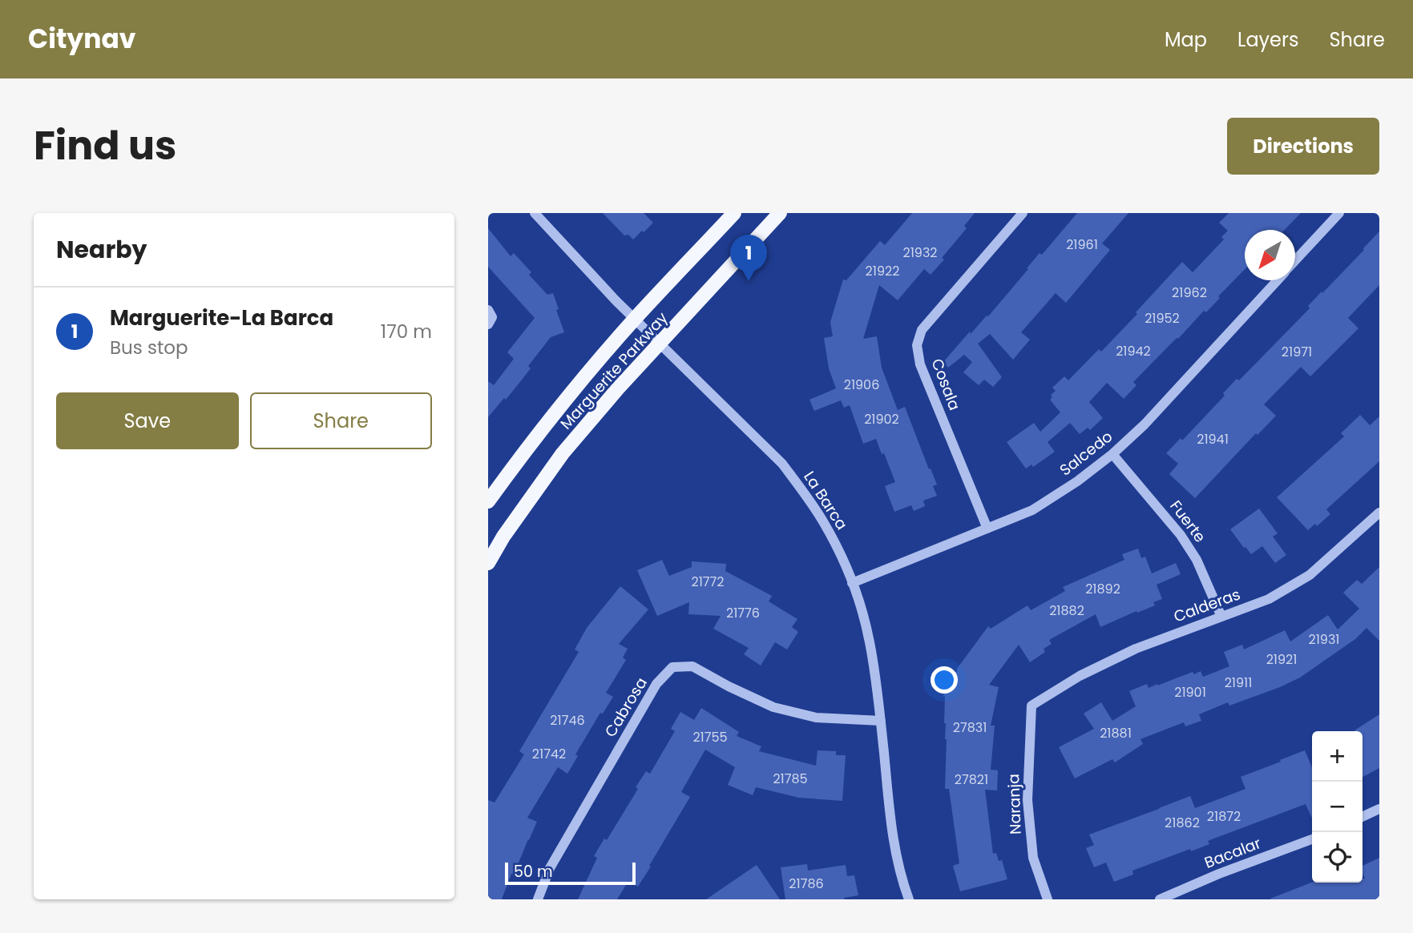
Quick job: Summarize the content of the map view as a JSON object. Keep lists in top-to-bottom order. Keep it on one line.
{"streets":{"main road":["Marguerite Parkway"],"street":["Cosala","Salcedo","La Barca","Fuerte","Calderas","Cabrosa","Naranja","Bacalar"]},"crossings":[["Marguerite Parkway","La Barca"],["Cosala","Salcedo"],["Salcedo","La Barca"],["Salcedo","Fuerte"],["La Barca","Cabrosa"],["Fuerte","Calderas"],["Calderas","Naranja"]],"house_numbers":["21961","21932","21922","21962","21952","21942","21971","21906","21902","21941","21772","21892","21882","21776","21931","21921","21911","21901","21746","27831","21881","21755","21742","21785","27821","21872","21862","21786"],"scale_bar":"50 m","north":"bottom left","page":{"header":"Citynav","nav":["Map","Layers","Share"],"title":"Find us","buttons":["Directions",["Save","Share"]],"heading":"Nearby","pins":"1","list":[{"mark":"1","name":"Marguerite-La Barca","note":"Bus stop","value":"170 m"}],"map_buttons":["+","−"],"scale":"50 m"}}
